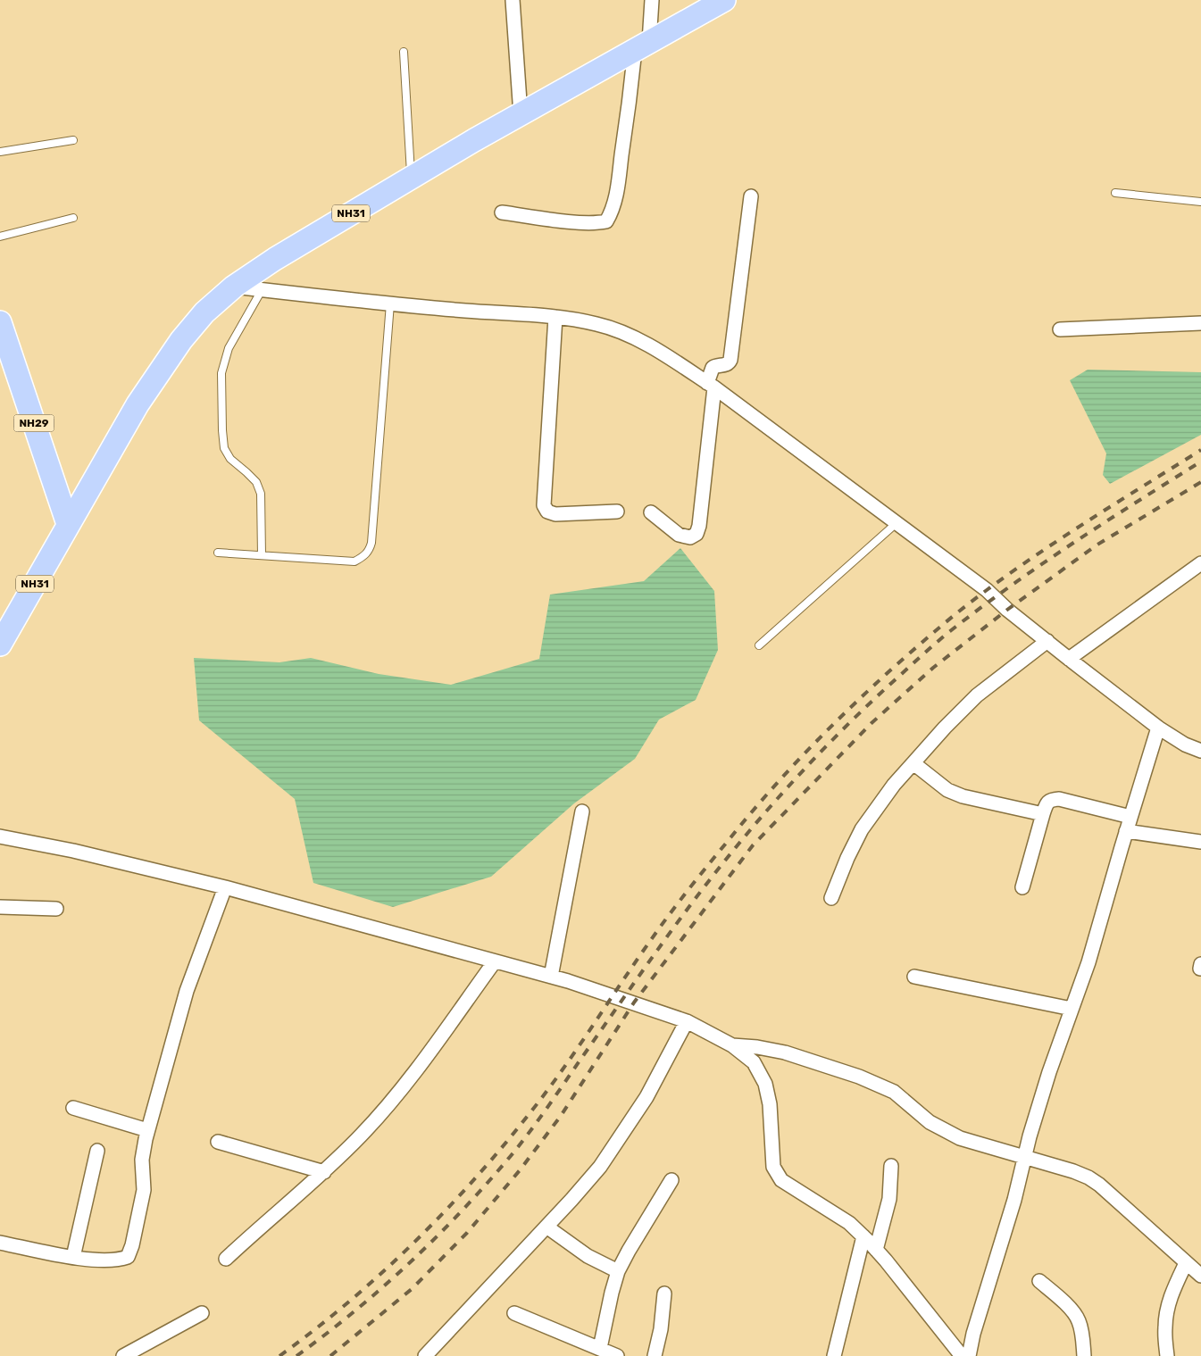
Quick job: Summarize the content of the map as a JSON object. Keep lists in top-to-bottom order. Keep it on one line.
{"streets":{"highway":["NH31","NH29"]},"crossings":[["NH31","NH29"]]}
